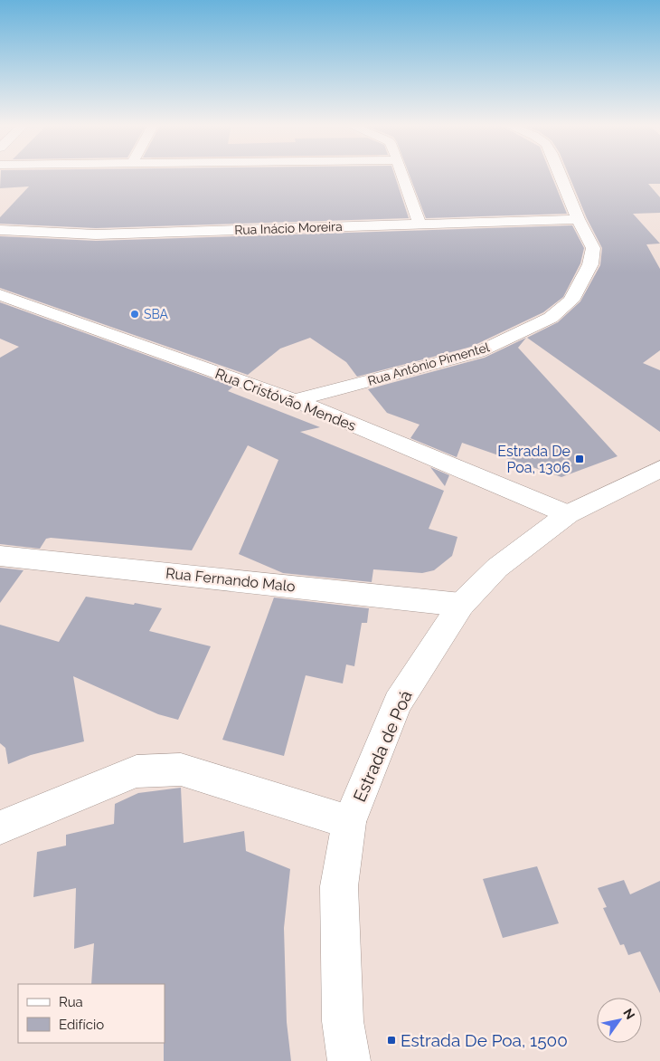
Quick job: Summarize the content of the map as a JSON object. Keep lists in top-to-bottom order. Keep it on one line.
{"streets":{"street":["Rua Inácio Moreira","Rua Antônio Pimentel","Rua Cristóvão Mendes","Rua Fernando Malo","Estrada de Poá"]},"crossings":[["Rua Inácio Moreira","Rua Antônio Pimentel"],["Rua Antônio Pimentel","Rua Cristóvão Mendes"],["Rua Cristóvão Mendes","Estrada de Poá"],["Rua Fernando Malo","Estrada de Poá"]],"places":{"other":["SBA"],"transit":["Estrada De Poa, 1306","Estrada De Poa, 1500"]},"legend":["Rua","Edifício"],"north":"top right"}
